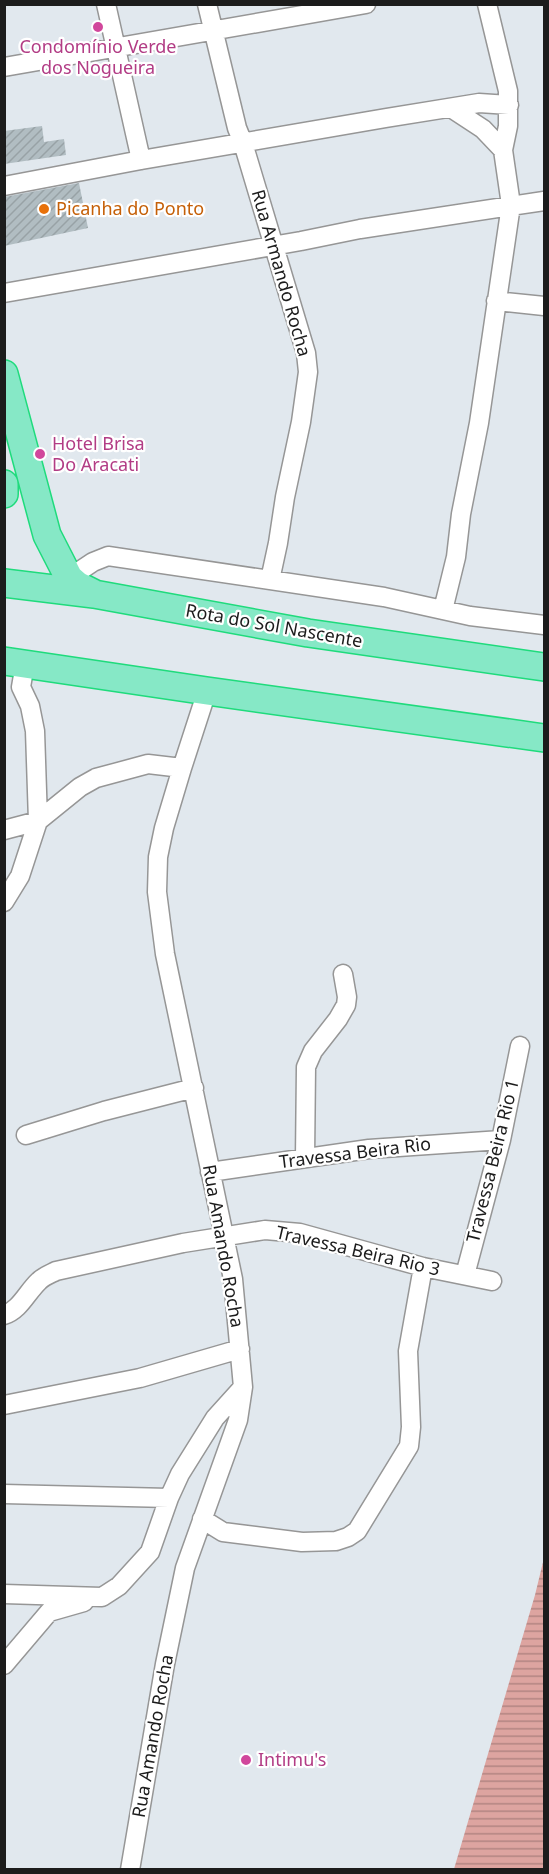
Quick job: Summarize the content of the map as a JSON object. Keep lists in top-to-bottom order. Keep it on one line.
{"streets":{"highway":["Rota do Sol Nascente"],"street":["Rua Armando Rocha","Travessa Beira Rio","Travessa Beira Rio 1","Rua Amando Rocha","Travessa Beira Rio 3"]},"crossings":[["Travessa Beira Rio","Travessa Beira Rio 1"],["Travessa Beira Rio","Rua Amando Rocha"],["Travessa Beira Rio 1","Travessa Beira Rio 3"],["Rua Amando Rocha","Travessa Beira Rio 3"]],"places":["Condomínio Verde dos Nogueira","Picanha do Ponto","Hotel Brisa Do Aracati","Intimu's"]}
